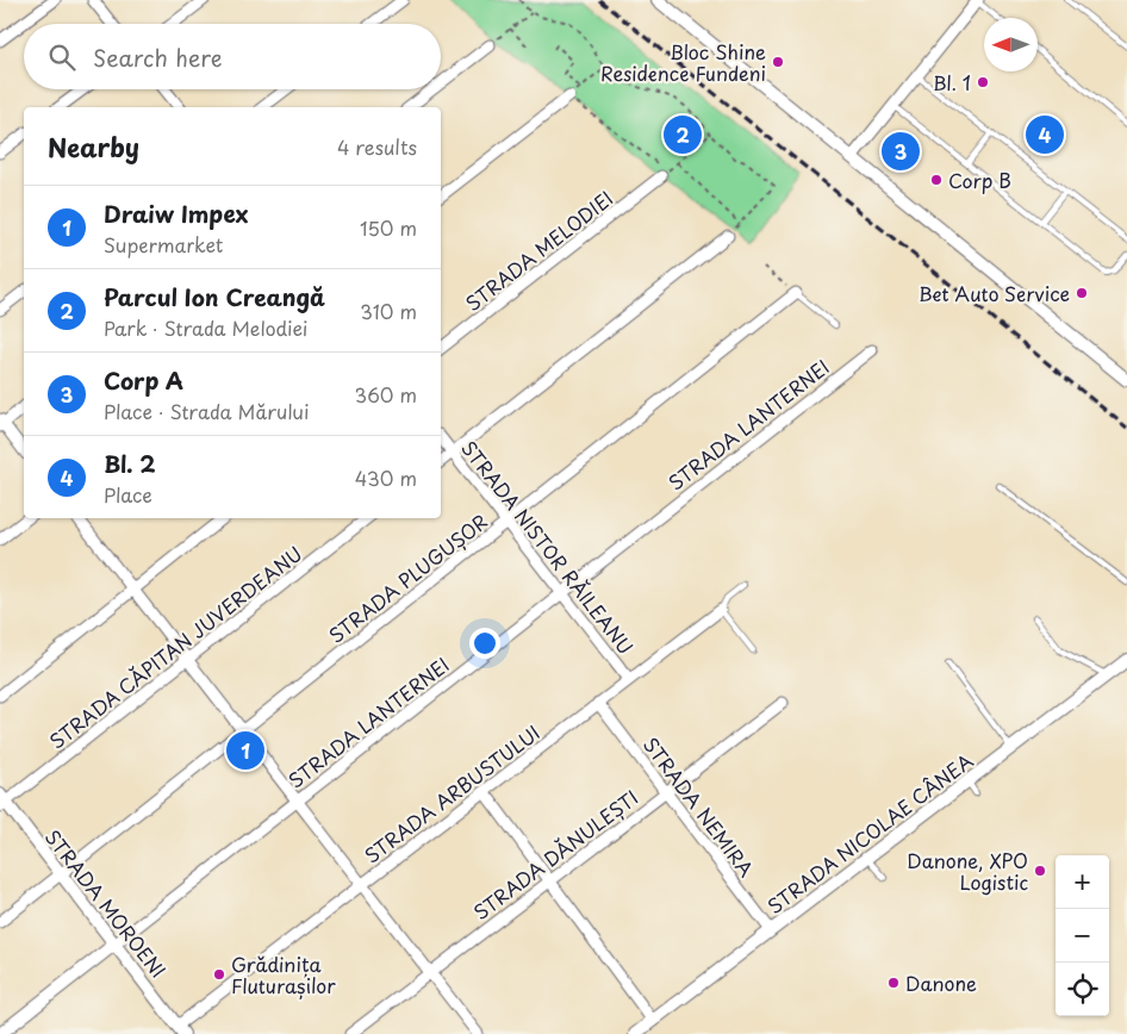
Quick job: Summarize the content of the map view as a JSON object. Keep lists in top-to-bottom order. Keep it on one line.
{"streets":{"street":["STRADA MELODIEI","STRADA LANTERNEI","STRADA NISTOR RĂILEANU","STRADA PLUGUȘOR","STRADA CĂPITAN JUVERDEANU","STRADA ARBUSTULUI","STRADA NEMIRA","STRADA NICOLAE CÂNEA","STRADA DĂNULEȘTI","STRADA MOROENI"]},"crossings":[["STRADA LANTERNEI","STRADA NISTOR RĂILEANU"],["STRADA LANTERNEI","STRADA MOROENI"],["STRADA NISTOR RĂILEANU","STRADA PLUGUȘOR"],["STRADA NISTOR RĂILEANU","STRADA ARBUSTULUI"],["STRADA PLUGUȘOR","STRADA MOROENI"],["STRADA CĂPITAN JUVERDEANU","STRADA MOROENI"],["STRADA ARBUSTULUI","STRADA NEMIRA"],["STRADA ARBUSTULUI","STRADA MOROENI"],["STRADA NEMIRA","STRADA NICOLAE CÂNEA"],["STRADA NEMIRA","STRADA DĂNULEȘTI"]],"places":["Bloc Shine Residence Fundeni","Bl. 1","Corp B","Bet Auto Service","Danone, XPO Logistic","Grădinița Fluturașilor","Danone"],"north":"left","page":{"search":"Search here","heading":["Nearby","4 results"],"pins":["2","4","3","1"],"list":[{"mark":"1","name":"Draiw Impex","note":"Supermarket","value":"150 m"},{"mark":"2","name":"Parcul Ion Creangă","note":"Park · Strada Melodiei","value":"310 m"},{"mark":"3","name":"Corp A","note":"Place · Strada Mărului","value":"360 m"},{"mark":"4","name":"Bl. 2","note":"Place","value":"430 m"}],"map_buttons":["+","−"]}}
